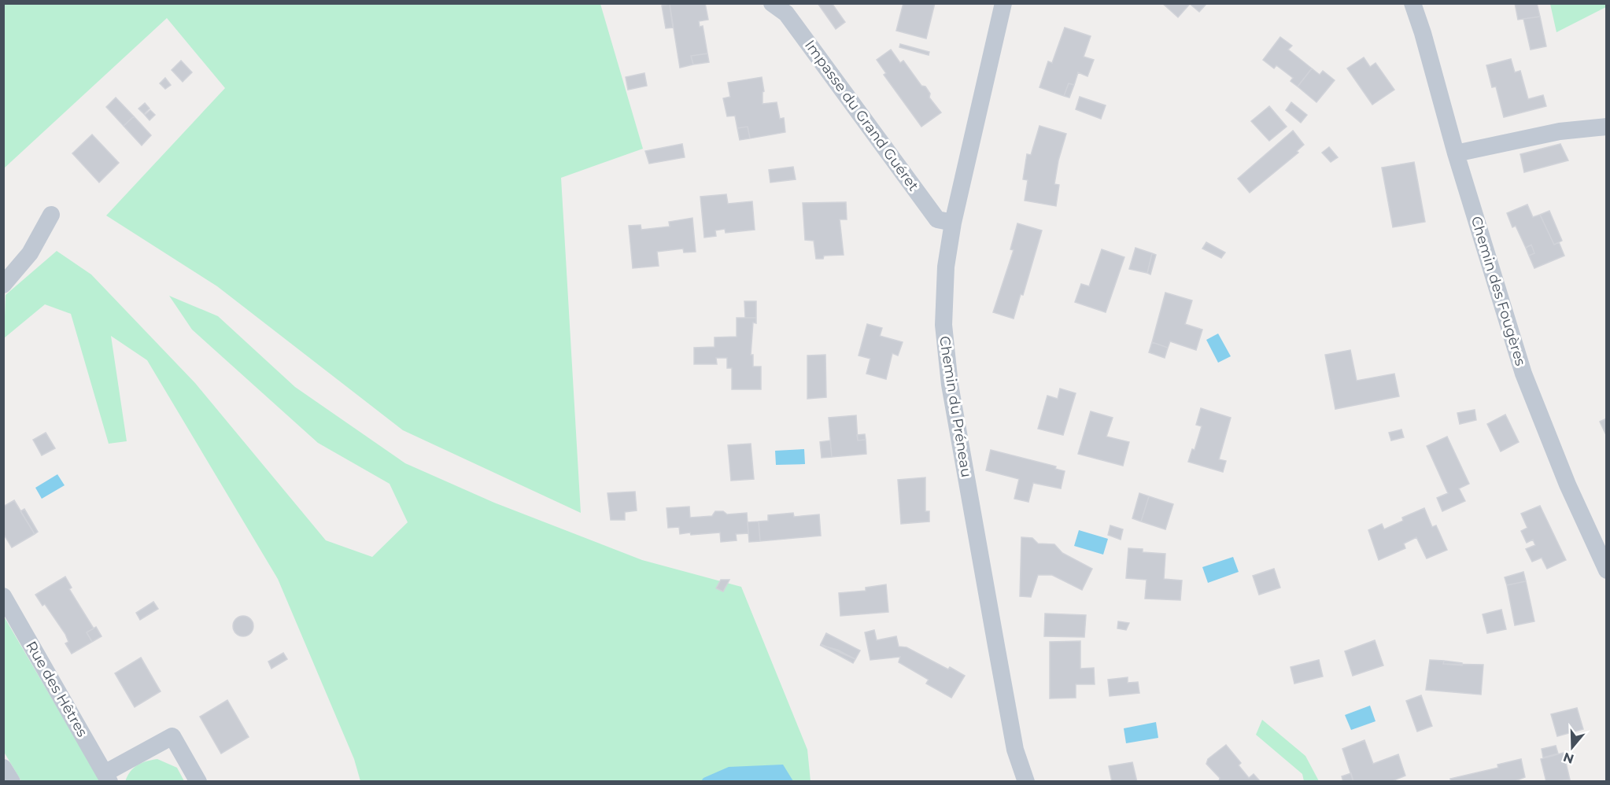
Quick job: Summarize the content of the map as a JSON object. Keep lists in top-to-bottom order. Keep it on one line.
{"streets":{"street":["Impasse du Grand Guéret","Chemin des Fougères","Chemin du Préneau","Rue des Hêtres"]},"crossings":[["Impasse du Grand Guéret","Chemin du Préneau"]],"north":"bottom"}
